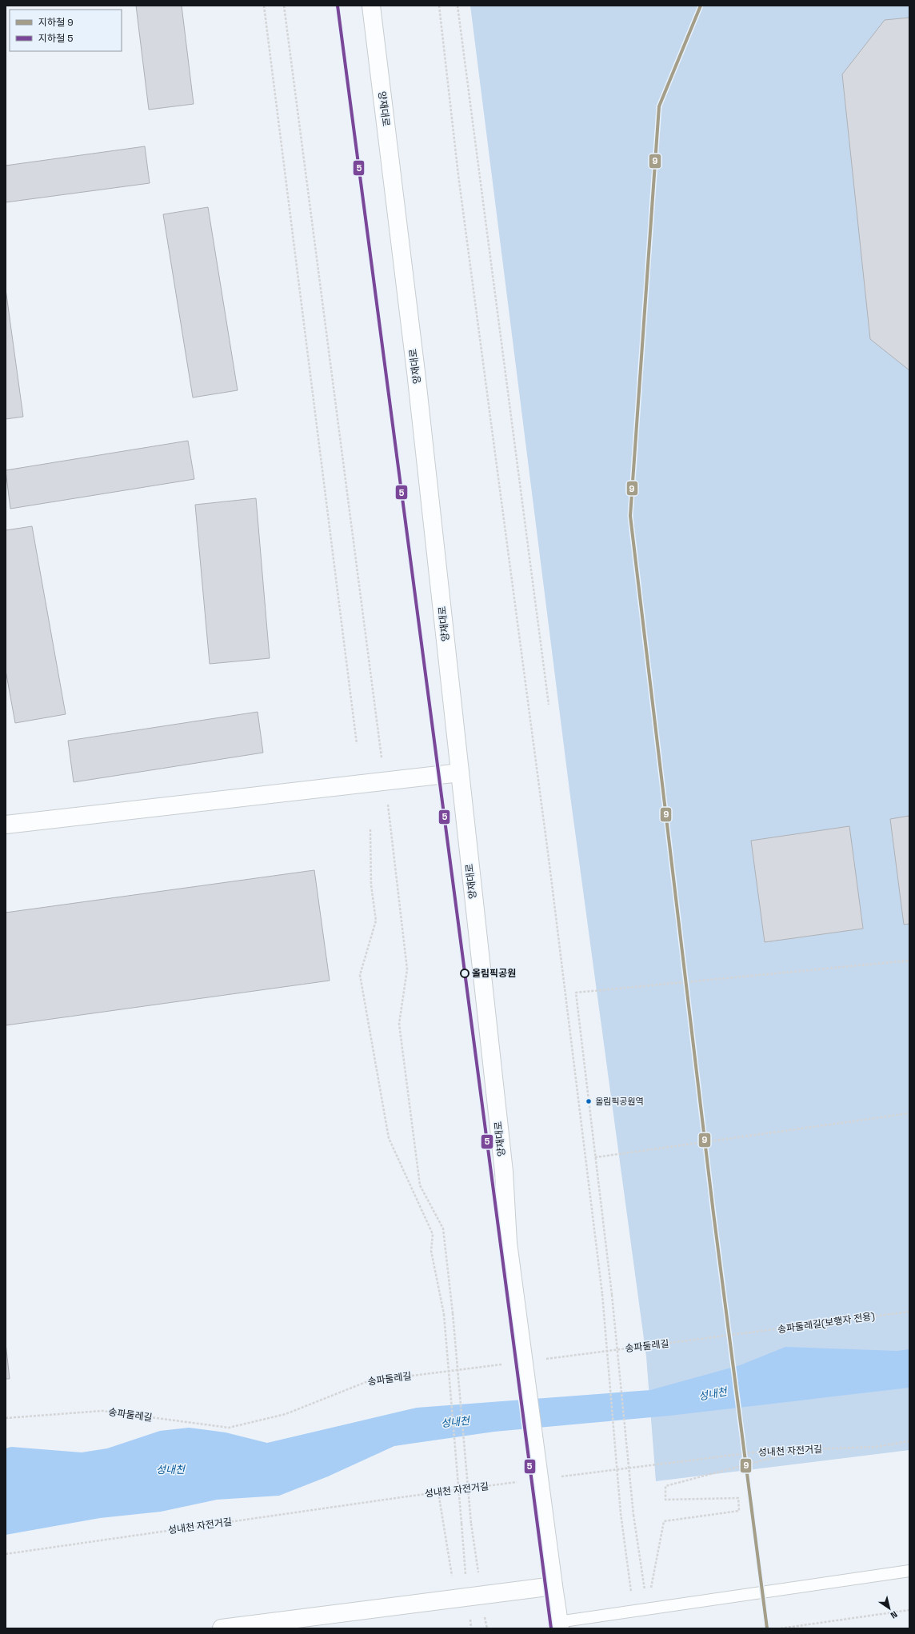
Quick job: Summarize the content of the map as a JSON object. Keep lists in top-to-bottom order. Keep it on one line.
{"streets":{"main road":["양재대로"],"path":["송파둘레길(보행자 전용)","송파둘레길","성내천 자전거길"]},"crossings":[["송파둘레길(보행자 전용)","송파둘레길"]],"water":["성내천"],"places":["올림픽공원","올림픽공원역"],"lines":["metro line 9","metro line 5"],"legend":["지하철 9","지하철 5"],"north":"bottom right"}
